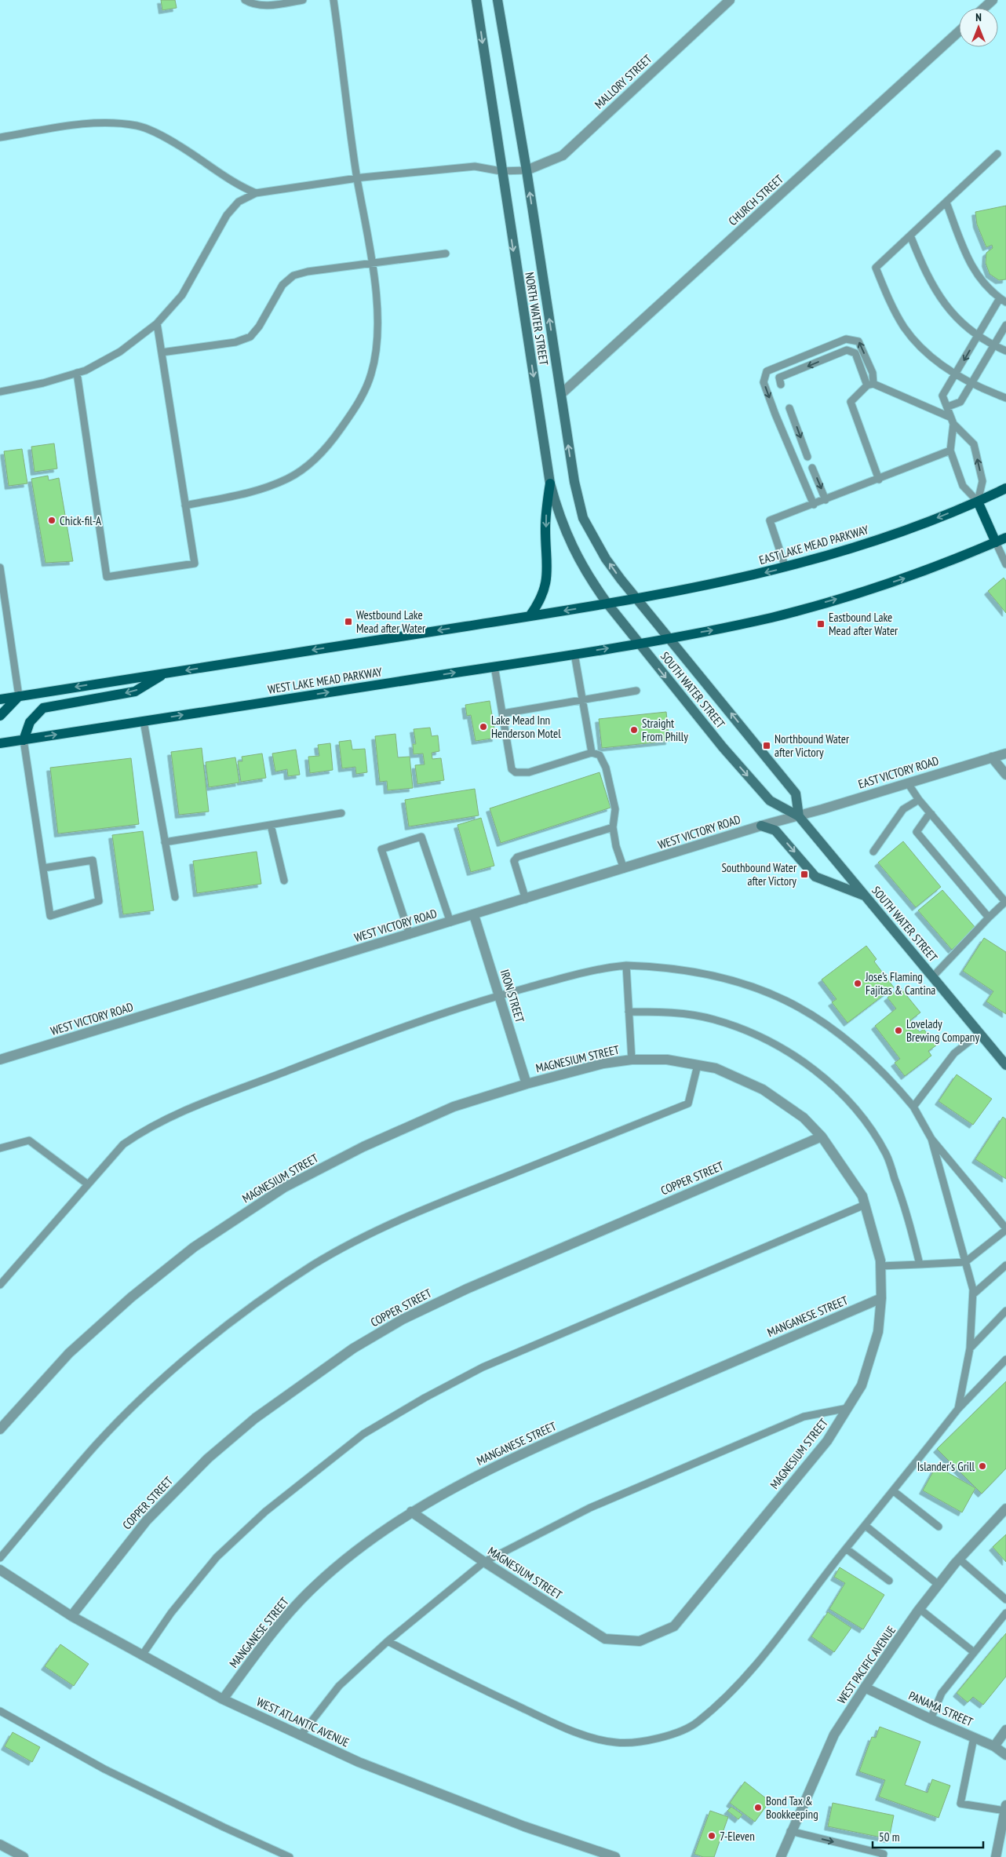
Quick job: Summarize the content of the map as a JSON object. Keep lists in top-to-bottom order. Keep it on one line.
{"streets":{"main road":["NORTH WATER STREET","EAST LAKE MEAD PARKWAY","WEST LAKE MEAD PARKWAY","SOUTH WATER STREET"],"street":["MALLORY STREET","CHURCH STREET","EAST VICTORY ROAD","WEST VICTORY ROAD","IRON STREET","MAGNESIUM STREET","COPPER STREET","MANGANESE STREET","WEST PACIFIC AVENUE","PANAMA STREET","WEST ATLANTIC AVENUE"]},"crossings":[["MALLORY STREET","NORTH WATER STREET"],["CHURCH STREET","NORTH WATER STREET"],["NORTH WATER STREET","EAST LAKE MEAD PARKWAY"],["NORTH WATER STREET","SOUTH WATER STREET"],["WEST LAKE MEAD PARKWAY","SOUTH WATER STREET"],["SOUTH WATER STREET","EAST VICTORY ROAD"],["SOUTH WATER STREET","WEST VICTORY ROAD"],["EAST VICTORY ROAD","WEST VICTORY ROAD"],["WEST VICTORY ROAD","IRON STREET"],["IRON STREET","MAGNESIUM STREET"],["MAGNESIUM STREET","COPPER STREET"],["MAGNESIUM STREET","MANGANESE STREET"],["COPPER STREET","WEST ATLANTIC AVENUE"],["MANGANESE STREET","WEST ATLANTIC AVENUE"],["WEST PACIFIC AVENUE","PANAMA STREET"]],"places":{"other":["Chick-fil-A","Lake Mead Inn Henderson Motel","Straight From Philly","Jose’s Flaming Fajitas & Cantina","Lovelady Brewing Company","Islander's Grill","Bond Tax & Bookkeeping","7-Eleven"],"transit":["Westbound Lake Mead after Water","Eastbound Lake Mead after Water","Northbound Water after Victory","Southbound Water after Victory"]},"scale_bar":"50 m","north":"top"}
